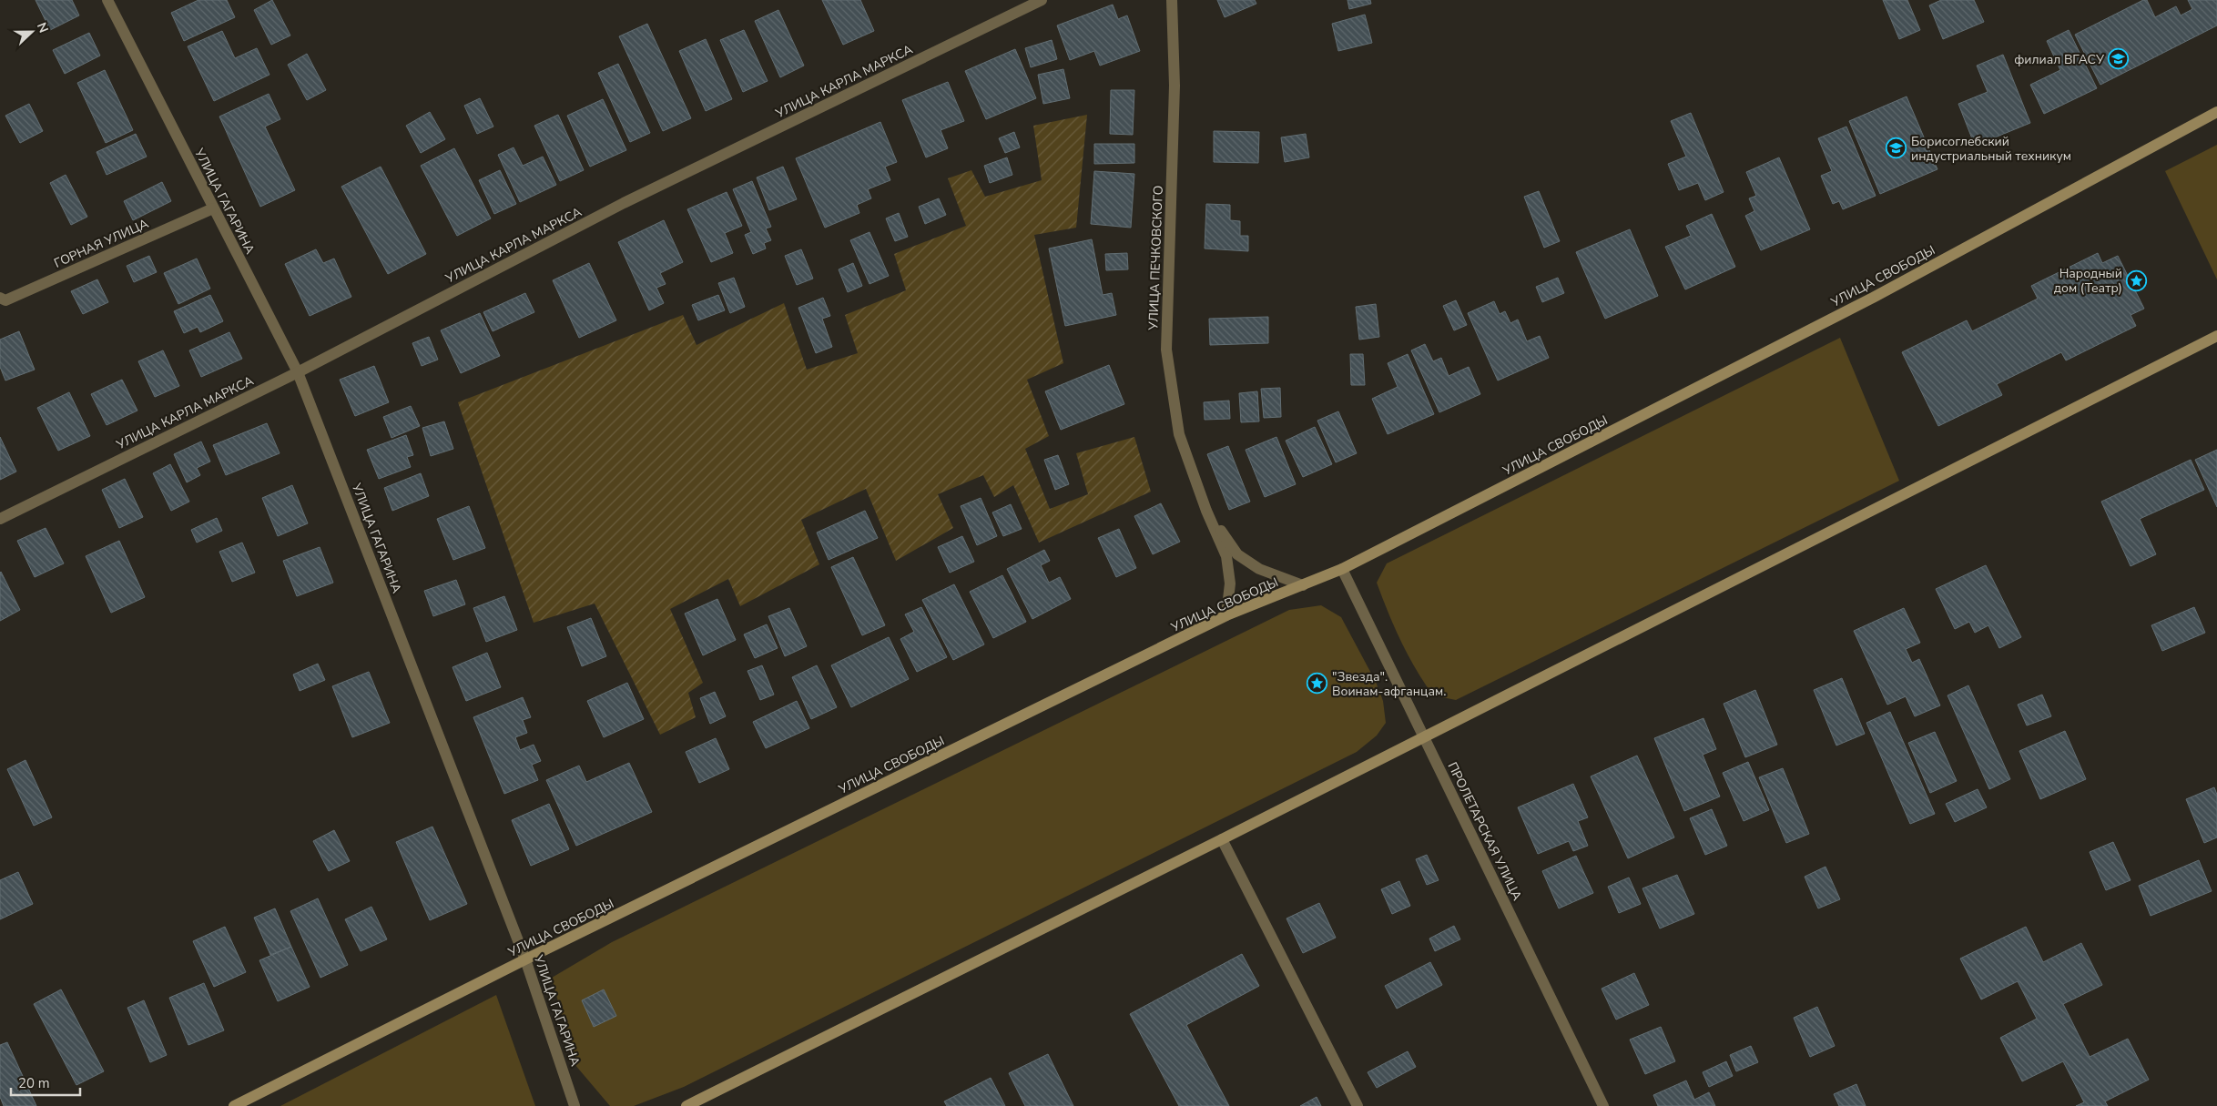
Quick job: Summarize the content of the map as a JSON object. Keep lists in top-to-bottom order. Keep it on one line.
{"streets":{"main road":["УЛИЦА СВОБОДЫ"],"street":["УЛИЦА КАРЛА МАРКСА","УЛИЦА ГАГАРИНА","ГОРНАЯ УЛИЦА","УЛИЦА ПЕЧКОВСКОГО","ПРОЛЕТАРСКАЯ УЛИЦА"]},"crossings":[["УЛИЦА КАРЛА МАРКСА","УЛИЦА ГАГАРИНА"],["УЛИЦА ГАГАРИНА","ГОРНАЯ УЛИЦА"],["УЛИЦА ГАГАРИНА","УЛИЦА СВОБОДЫ"],["УЛИЦА СВОБОДЫ","ПРОЛЕТАРСКАЯ УЛИЦА"]],"places":{"school or university":["филиал ВГАСУ","Борисоглебский индустриальный техникум"],"place":["Народный дом (Театр)","\"Звезда\". Воинам-афганцам."]},"scale_bar":"20 m","north":"right"}
